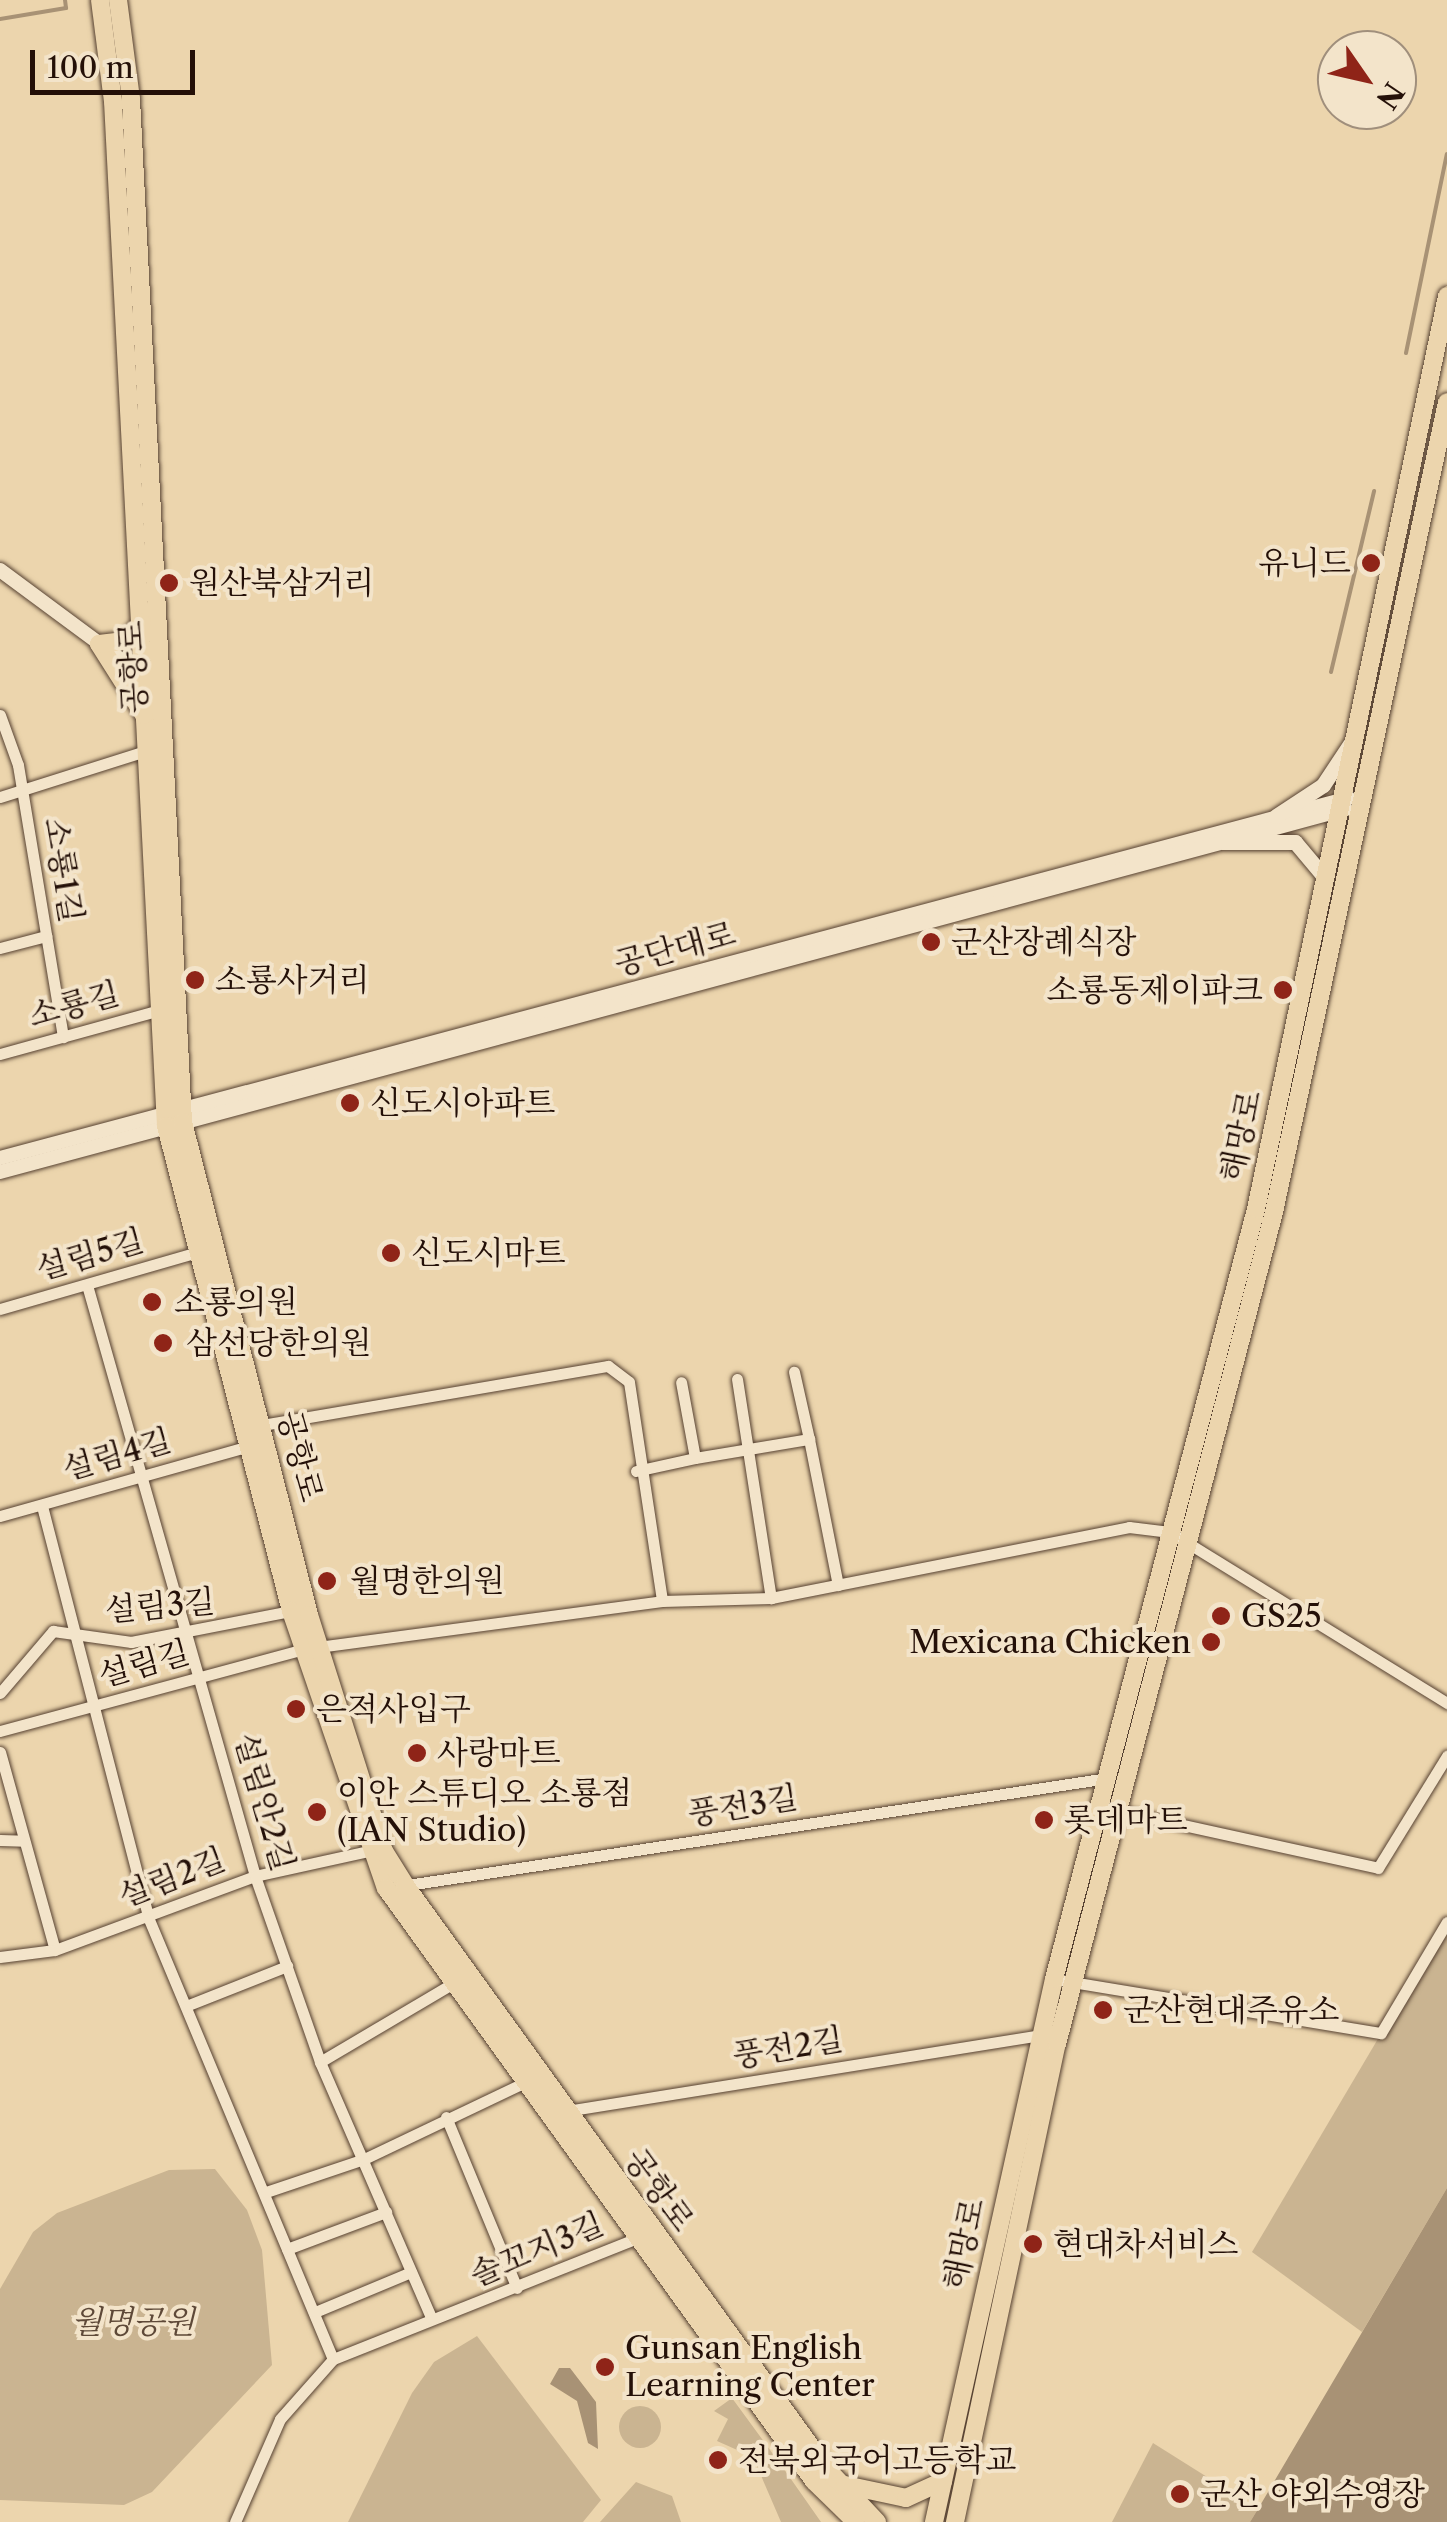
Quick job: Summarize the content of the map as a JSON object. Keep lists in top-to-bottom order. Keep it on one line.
{"streets":{"main road":["공항로","해망로"],"street":["소룡1길","공단대로","소룡길","설림5길","설림4길","설림3길","설림길","설림안2길","풍전3길","설림2길","풍전2길","솔꼬지3길"]},"crossings":[["공항로","공단대로"],["공항로","소룡길"],["공항로","설림5길"],["공항로","설림4길"],["공항로","설림3길"],["공항로","설림길"],["공항로","풍전3길"],["공항로","설림2길"],["공항로","풍전2길"],["공항로","솔꼬지3길"],["소룡1길","소룡길"],["공단대로","해망로"],["해망로","설림길"],["해망로","풍전3길"],["해망로","풍전2길"],["설림5길","설림안2길"],["설림4길","설림안2길"],["설림3길","설림안2길"],["설림길","설림안2길"],["설림안2길","설림2길"],["설림안2길","솔꼬지3길"]],"parks":["월명공원"],"places":["유니드","원산북삼거리","군산장례식장","소룡사거리","소룡동제이파크","신도시아파트","신도시마트","소룡의원","삼선당한의원","월명한의원","GS25","Mexicana Chicken","은적사입구","사랑마트","이안 스튜디오 소룡점 (IAN Studio)","롯데마트","군산현대주유소","현대차서비스","Gunsan English Learning Center","전북외국어고등학교","군산 야외수영장"],"scale_bar":"100 m","north":"bottom right"}
